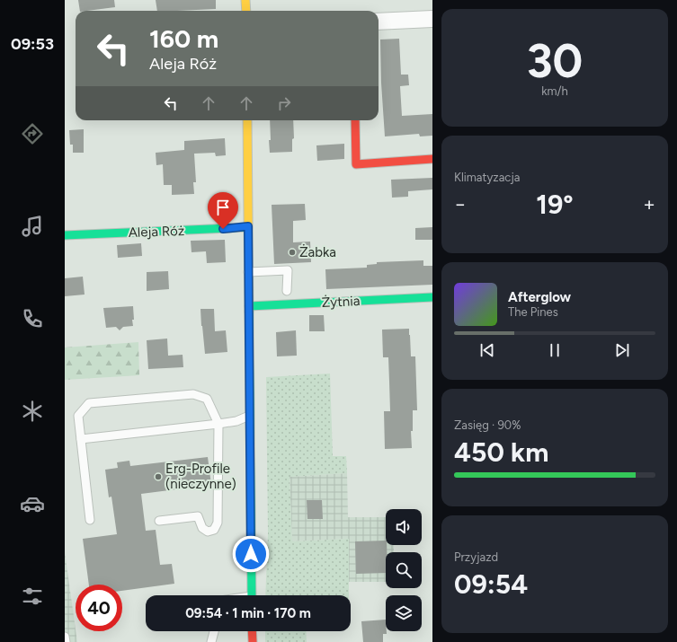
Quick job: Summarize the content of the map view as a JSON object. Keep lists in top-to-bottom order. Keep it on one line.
{"streets":{"street":["Aleja Róż","Żytnia"]},"places":["Żabka","Erg-Profile (nieczynne)"],"page":{"tabs":"09:53","tile":[["30","km/h"],"Klimatyzacja",["Zasięg · 90%","450 km"],["Przyjazd","09:54"]],"turn":["160 m","Aleja Róż"],"heat":["−","19°","+"],"song":["Afterglow","The Pines"],"limit":"40","trip":"09:54 · 1 min · 170 m"}}
